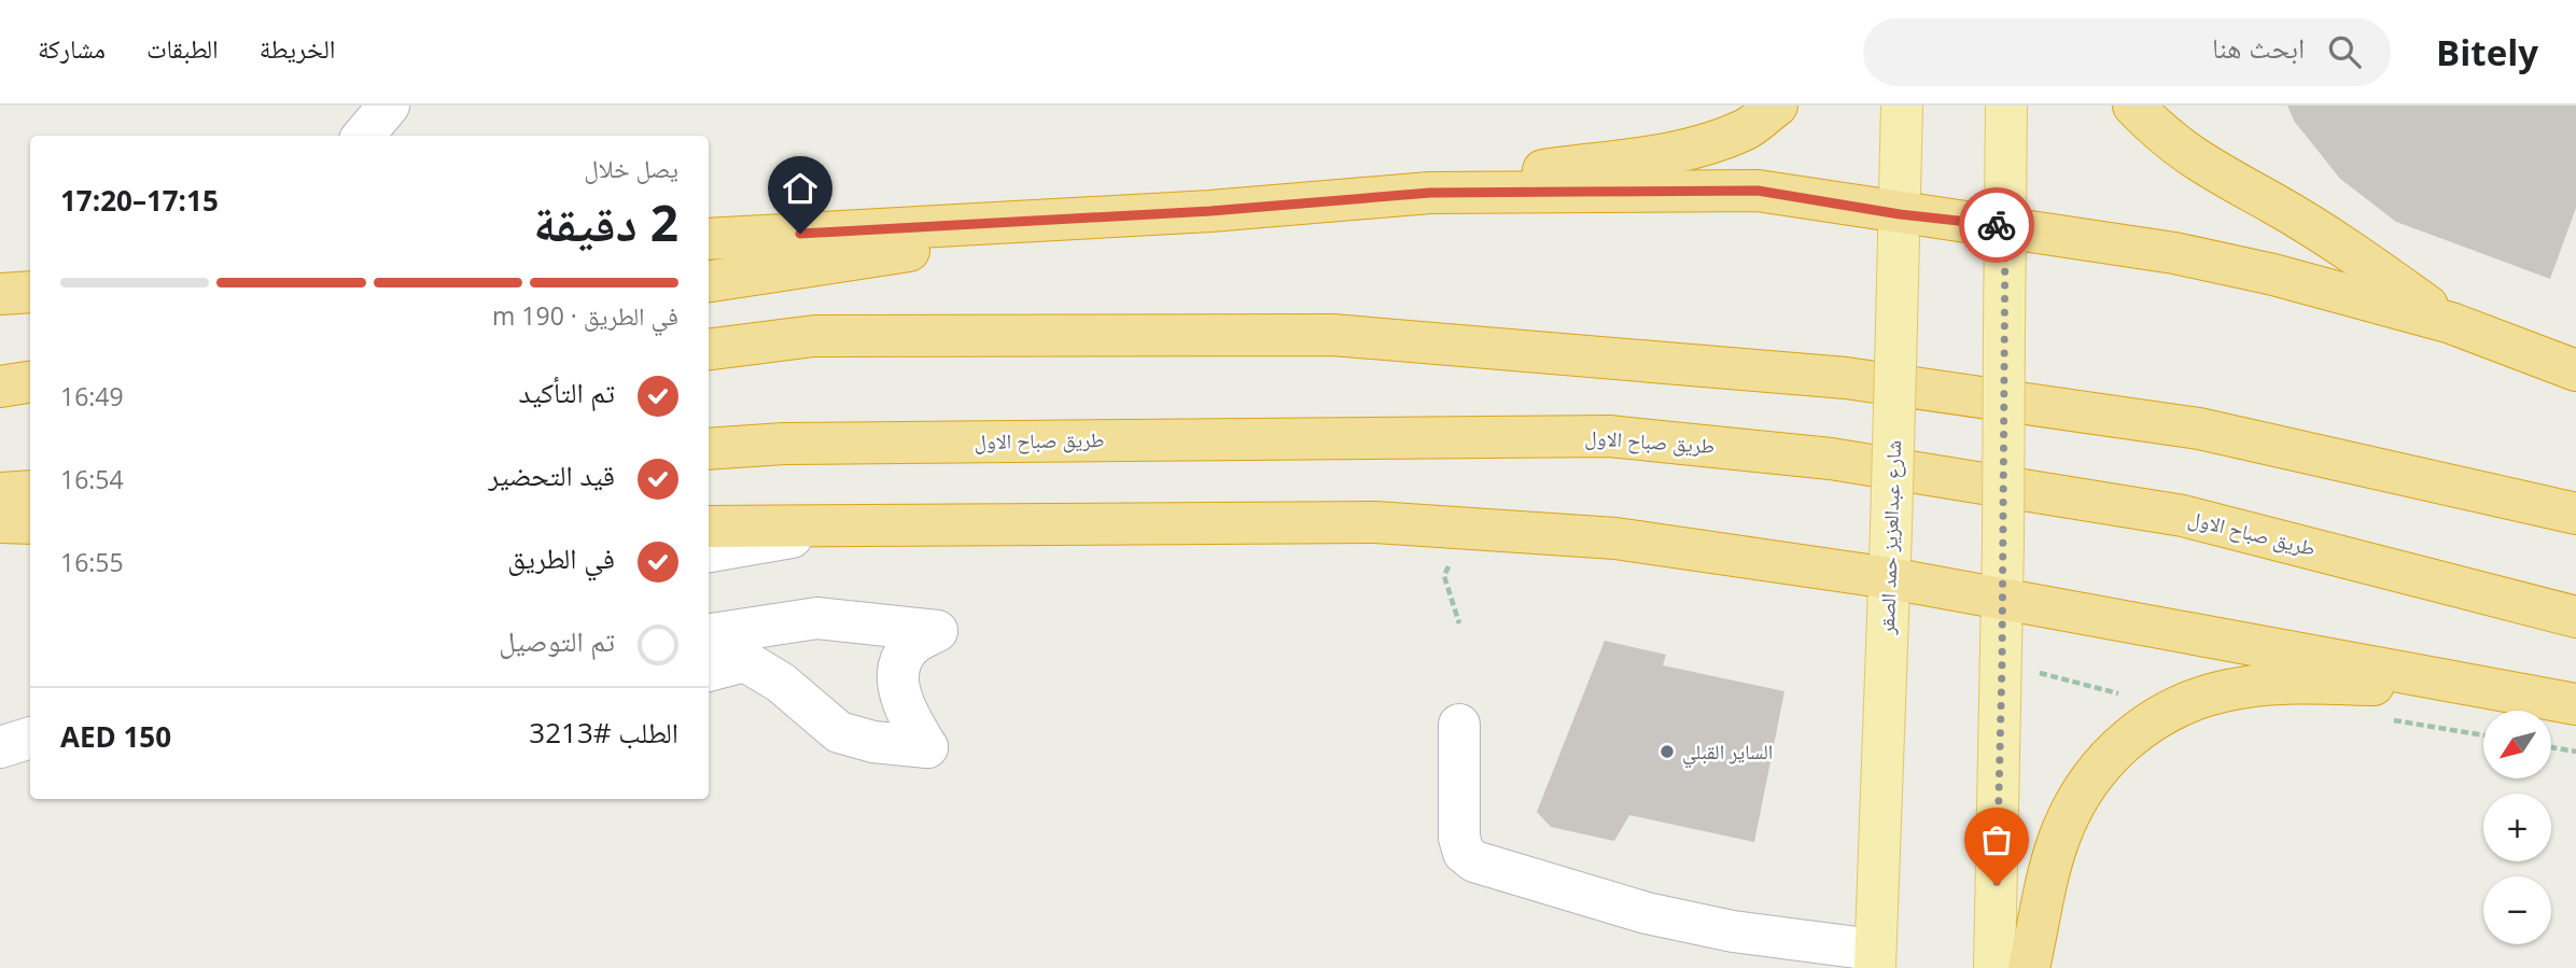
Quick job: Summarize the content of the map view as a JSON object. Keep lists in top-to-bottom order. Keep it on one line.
{"streets":{"highway":["طريق صباح الاول"],"main road":["شارع عبدالعزيز حمد الصقر"]},"places":["الساير القبلي"],"north":"bottom left","page":{"header":"Bitely","search":"ابحث هنا","nav":["الخريطة","الطبقات","مشاركة"],"heading":["2 دقيقة","يصل خلال","17:15–17:20"],"panel":["الطلب #3213","AED 150"],"bar":"في الطريق · 190 m","list":[["تم التأكيد","16:49"],["قيد التحضير","16:54"],["في الطريق","16:55"],"تم التوصيل"],"map_buttons":["+","−"]}}
